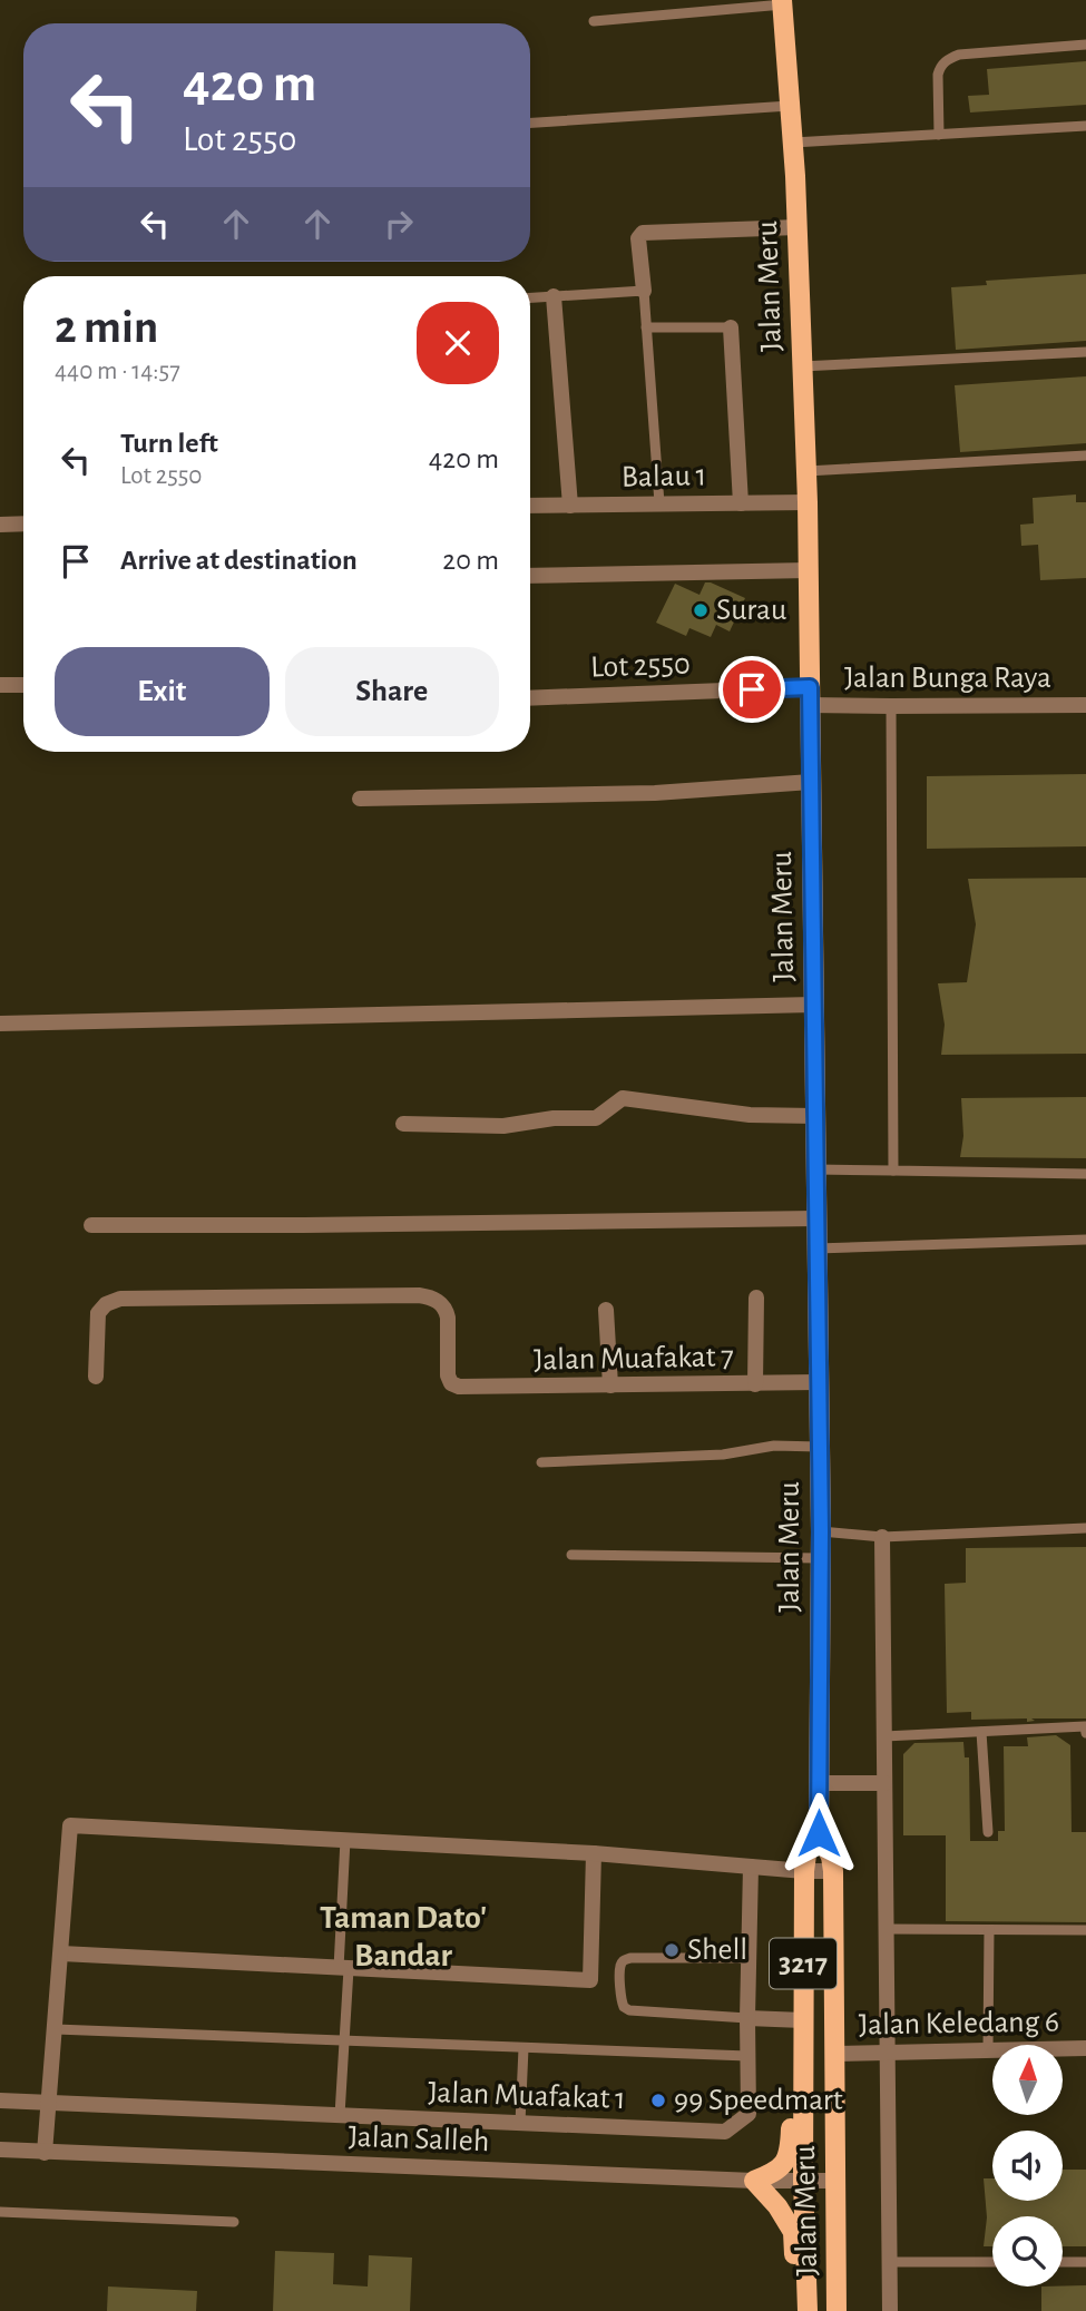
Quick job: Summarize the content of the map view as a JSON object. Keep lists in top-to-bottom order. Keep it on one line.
{"streets":{"main road":["Jalan Meru","3217"],"street":["Balau 1","Lot 2550","Jalan Bunga Raya","Jalan Muafakat 7","Jalan Keledang 6","Jalan Muafakat 1","Jalan Salleh"]},"crossings":[["Jalan Meru","Balau 1"],["Jalan Meru","Lot 2550"],["Jalan Meru","Jalan Bunga Raya"],["Jalan Meru","Jalan Muafakat 7"],["Jalan Meru","Jalan Keledang 6"],["Jalan Meru","Jalan Salleh"],["Lot 2550","Jalan Bunga Raya"]],"districts":["Taman Dato' Bandar"],"places":["Surau","Shell","99 Speedmart"],"north":"top","page":{"turn":["420 m","Lot 2550"],"heading":["2 min","440 m · 14:57"],"list":[{"name":"Turn left","note":"Lot 2550","value":"420 m"},{"name":"Arrive at destination","value":"20 m"}],"buttons":["Exit","Share"]}}
